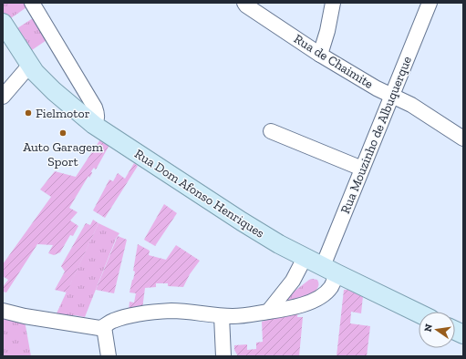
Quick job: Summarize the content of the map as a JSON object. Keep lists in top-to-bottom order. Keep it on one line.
{"streets":{"main road":["Rua Dom Afonso Henriques"],"street":["Rua de Chaimite","Rua Mouzinho de Albuquerque"]},"crossings":[["Rua de Chaimite","Rua Mouzinho de Albuquerque"],["Rua Mouzinho de Albuquerque","Rua Dom Afonso Henriques"]],"places":["Fielmotor","Auto Garagem Sport"],"north":"left"}
